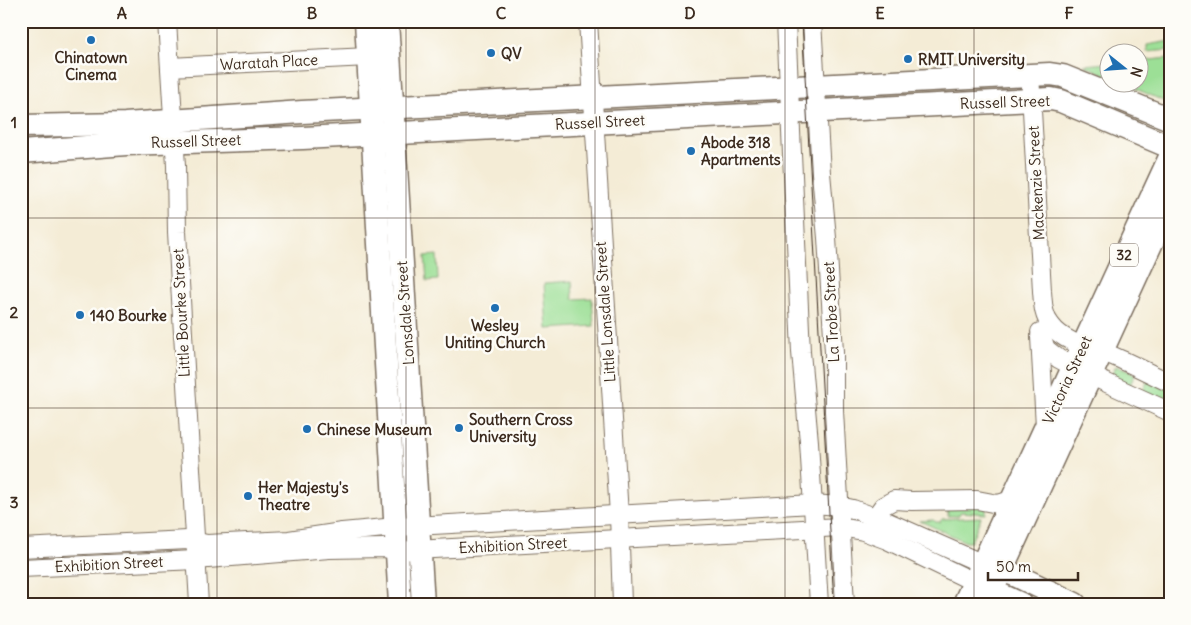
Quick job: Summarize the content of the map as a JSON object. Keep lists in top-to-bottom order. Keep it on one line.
{"streets":{"main road":["Russell Street","32","Lonsdale Street","Victoria Street"],"street":["Waratah Place","Mackenzie Street","Little Lonsdale Street","La Trobe Street","Little Bourke Street","Exhibition Street"]},"crossings":[["Waratah Place","Little Bourke Street"],["Waratah Place","Lonsdale Street"],["Russell Street","Mackenzie Street"],["Russell Street","Little Lonsdale Street"],["Russell Street","La Trobe Street"],["Russell Street","Little Bourke Street"],["Russell Street","Lonsdale Street"],["Mackenzie Street","Victoria Street"],["Little Lonsdale Street","Exhibition Street"],["La Trobe Street","Exhibition Street"],["Little Bourke Street","Exhibition Street"],["Lonsdale Street","Exhibition Street"],["Victoria Street","Exhibition Street"]],"places":["Chinatown Cinema","QV","RMIT University","Abode 318 Apartments","Wesley Uniting Church","140 Bourke","Southern Cross University","Chinese Museum","Her Majesty's Theatre"],"scale_bar":"50 m","north":"right","grid":{"columns":["A","B","C","D","E","F"],"rows":["1","2","3"]}}
